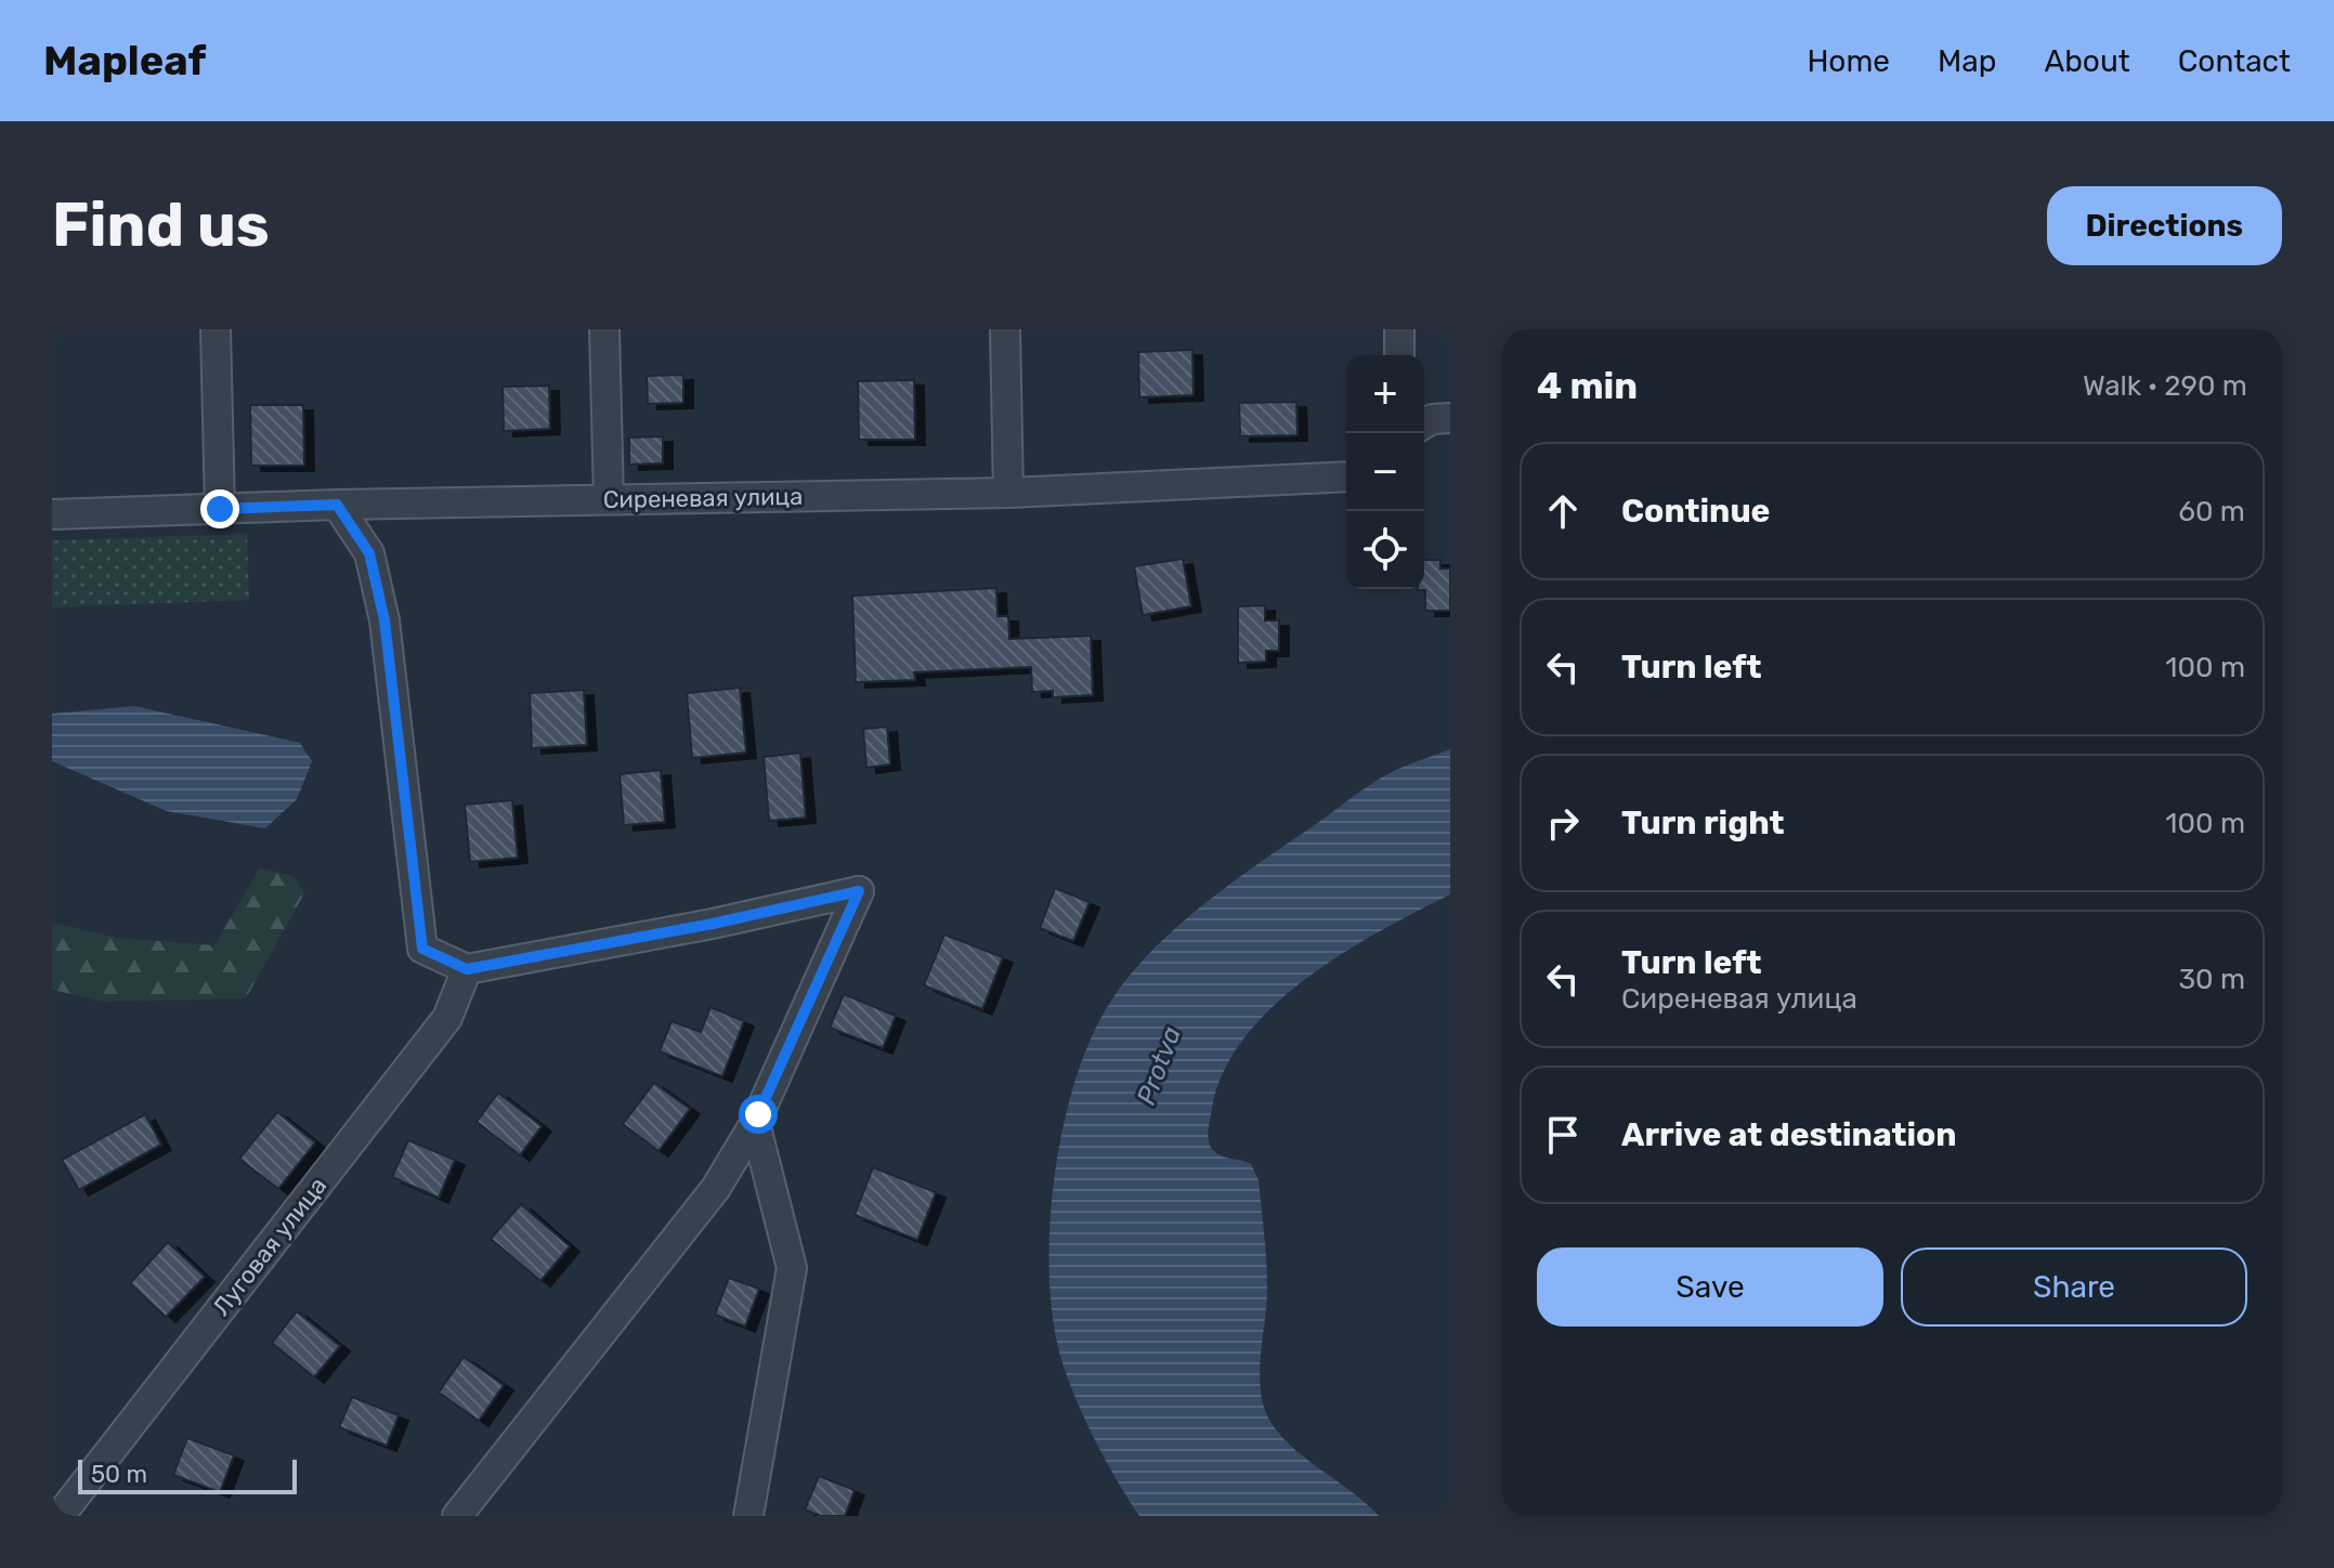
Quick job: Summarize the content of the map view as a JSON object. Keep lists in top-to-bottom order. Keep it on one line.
{"streets":{"street":["Сиреневая улица","Луговая улица"]},"water":["Protva"],"scale_bar":"50 m","page":{"header":"Mapleaf","nav":["Home","Map","About","Contact"],"buttons":["Directions",["Save","Share"]],"title":"Find us","heading":["4 min","Walk · 290 m"],"map_buttons":["+","−"],"list":[["Continue","60 m"],["Turn left","100 m"],["Turn right","100 m"],["Turn left","Сиреневая улица","30 m"],"Arrive at destination"],"scale":"50 m"}}
